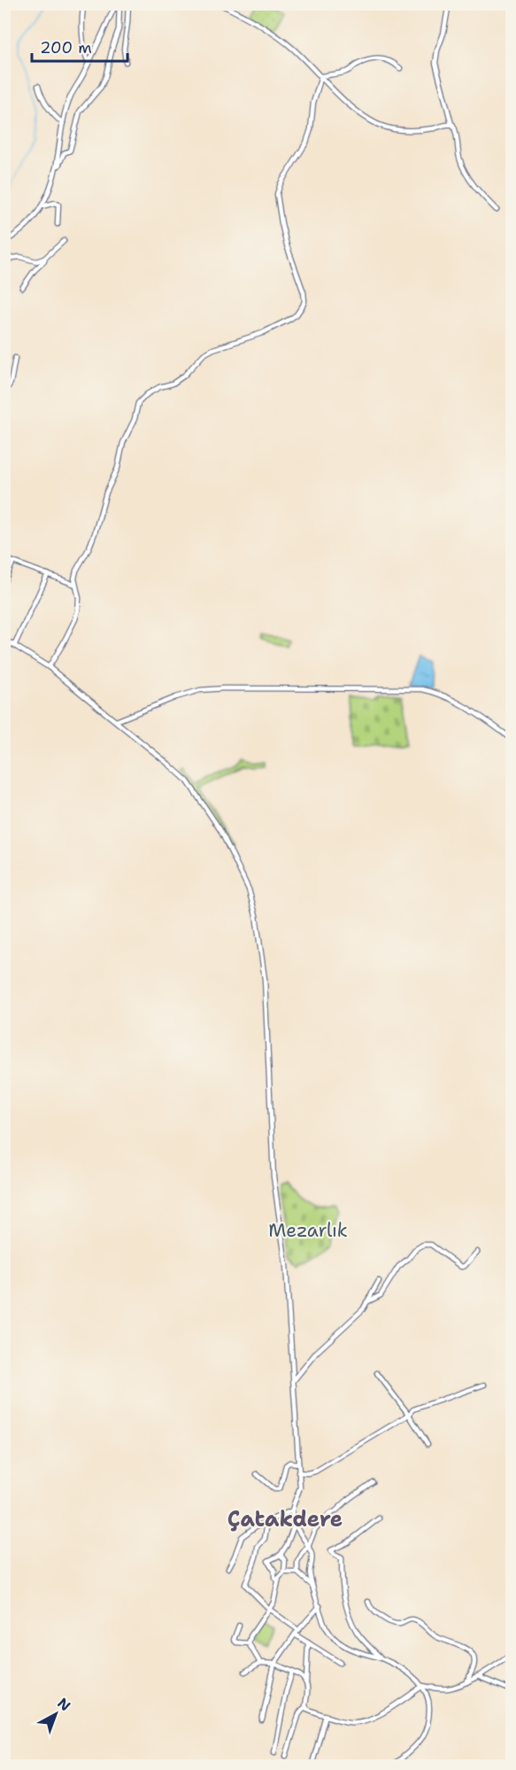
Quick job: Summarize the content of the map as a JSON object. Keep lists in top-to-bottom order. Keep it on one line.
{"districts":["Çatakdere"],"parks":["Mezarlık"],"scale_bar":"200 m","north":"top right"}
